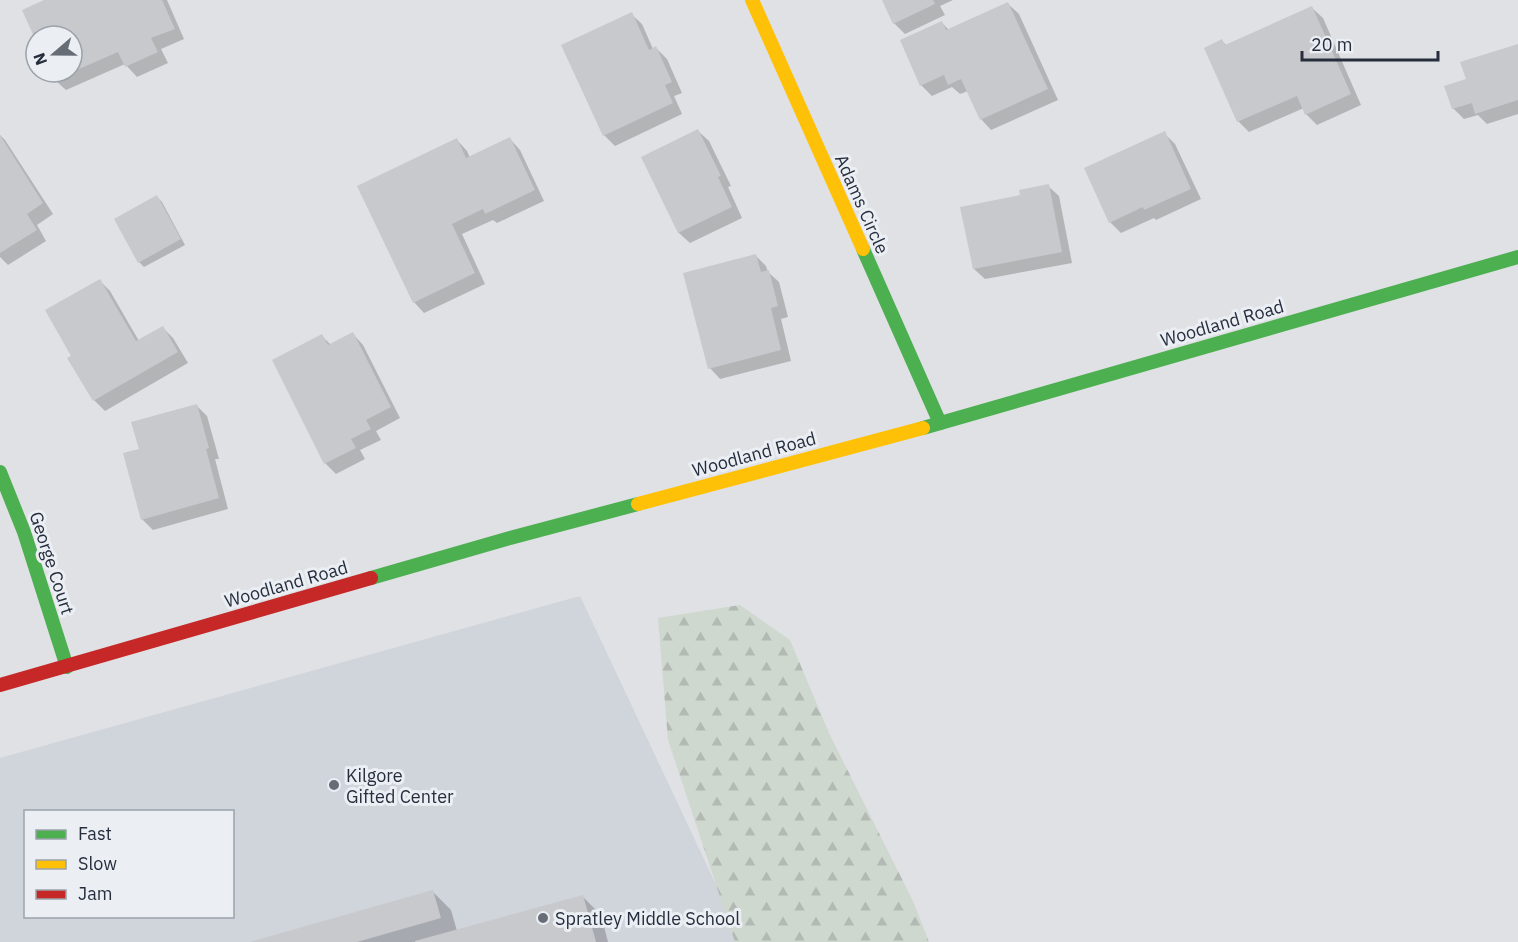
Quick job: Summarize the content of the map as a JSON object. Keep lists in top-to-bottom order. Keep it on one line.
{"streets":{"main road":["Adams Circle","Woodland Road","George Court"]},"crossings":[["Adams Circle","Woodland Road"],["Woodland Road","George Court"]],"places":["Kilgore Gifted Center","Spratley Middle School"],"legend":["Fast","Slow","Jam"],"scale_bar":"20 m","north":"left"}
